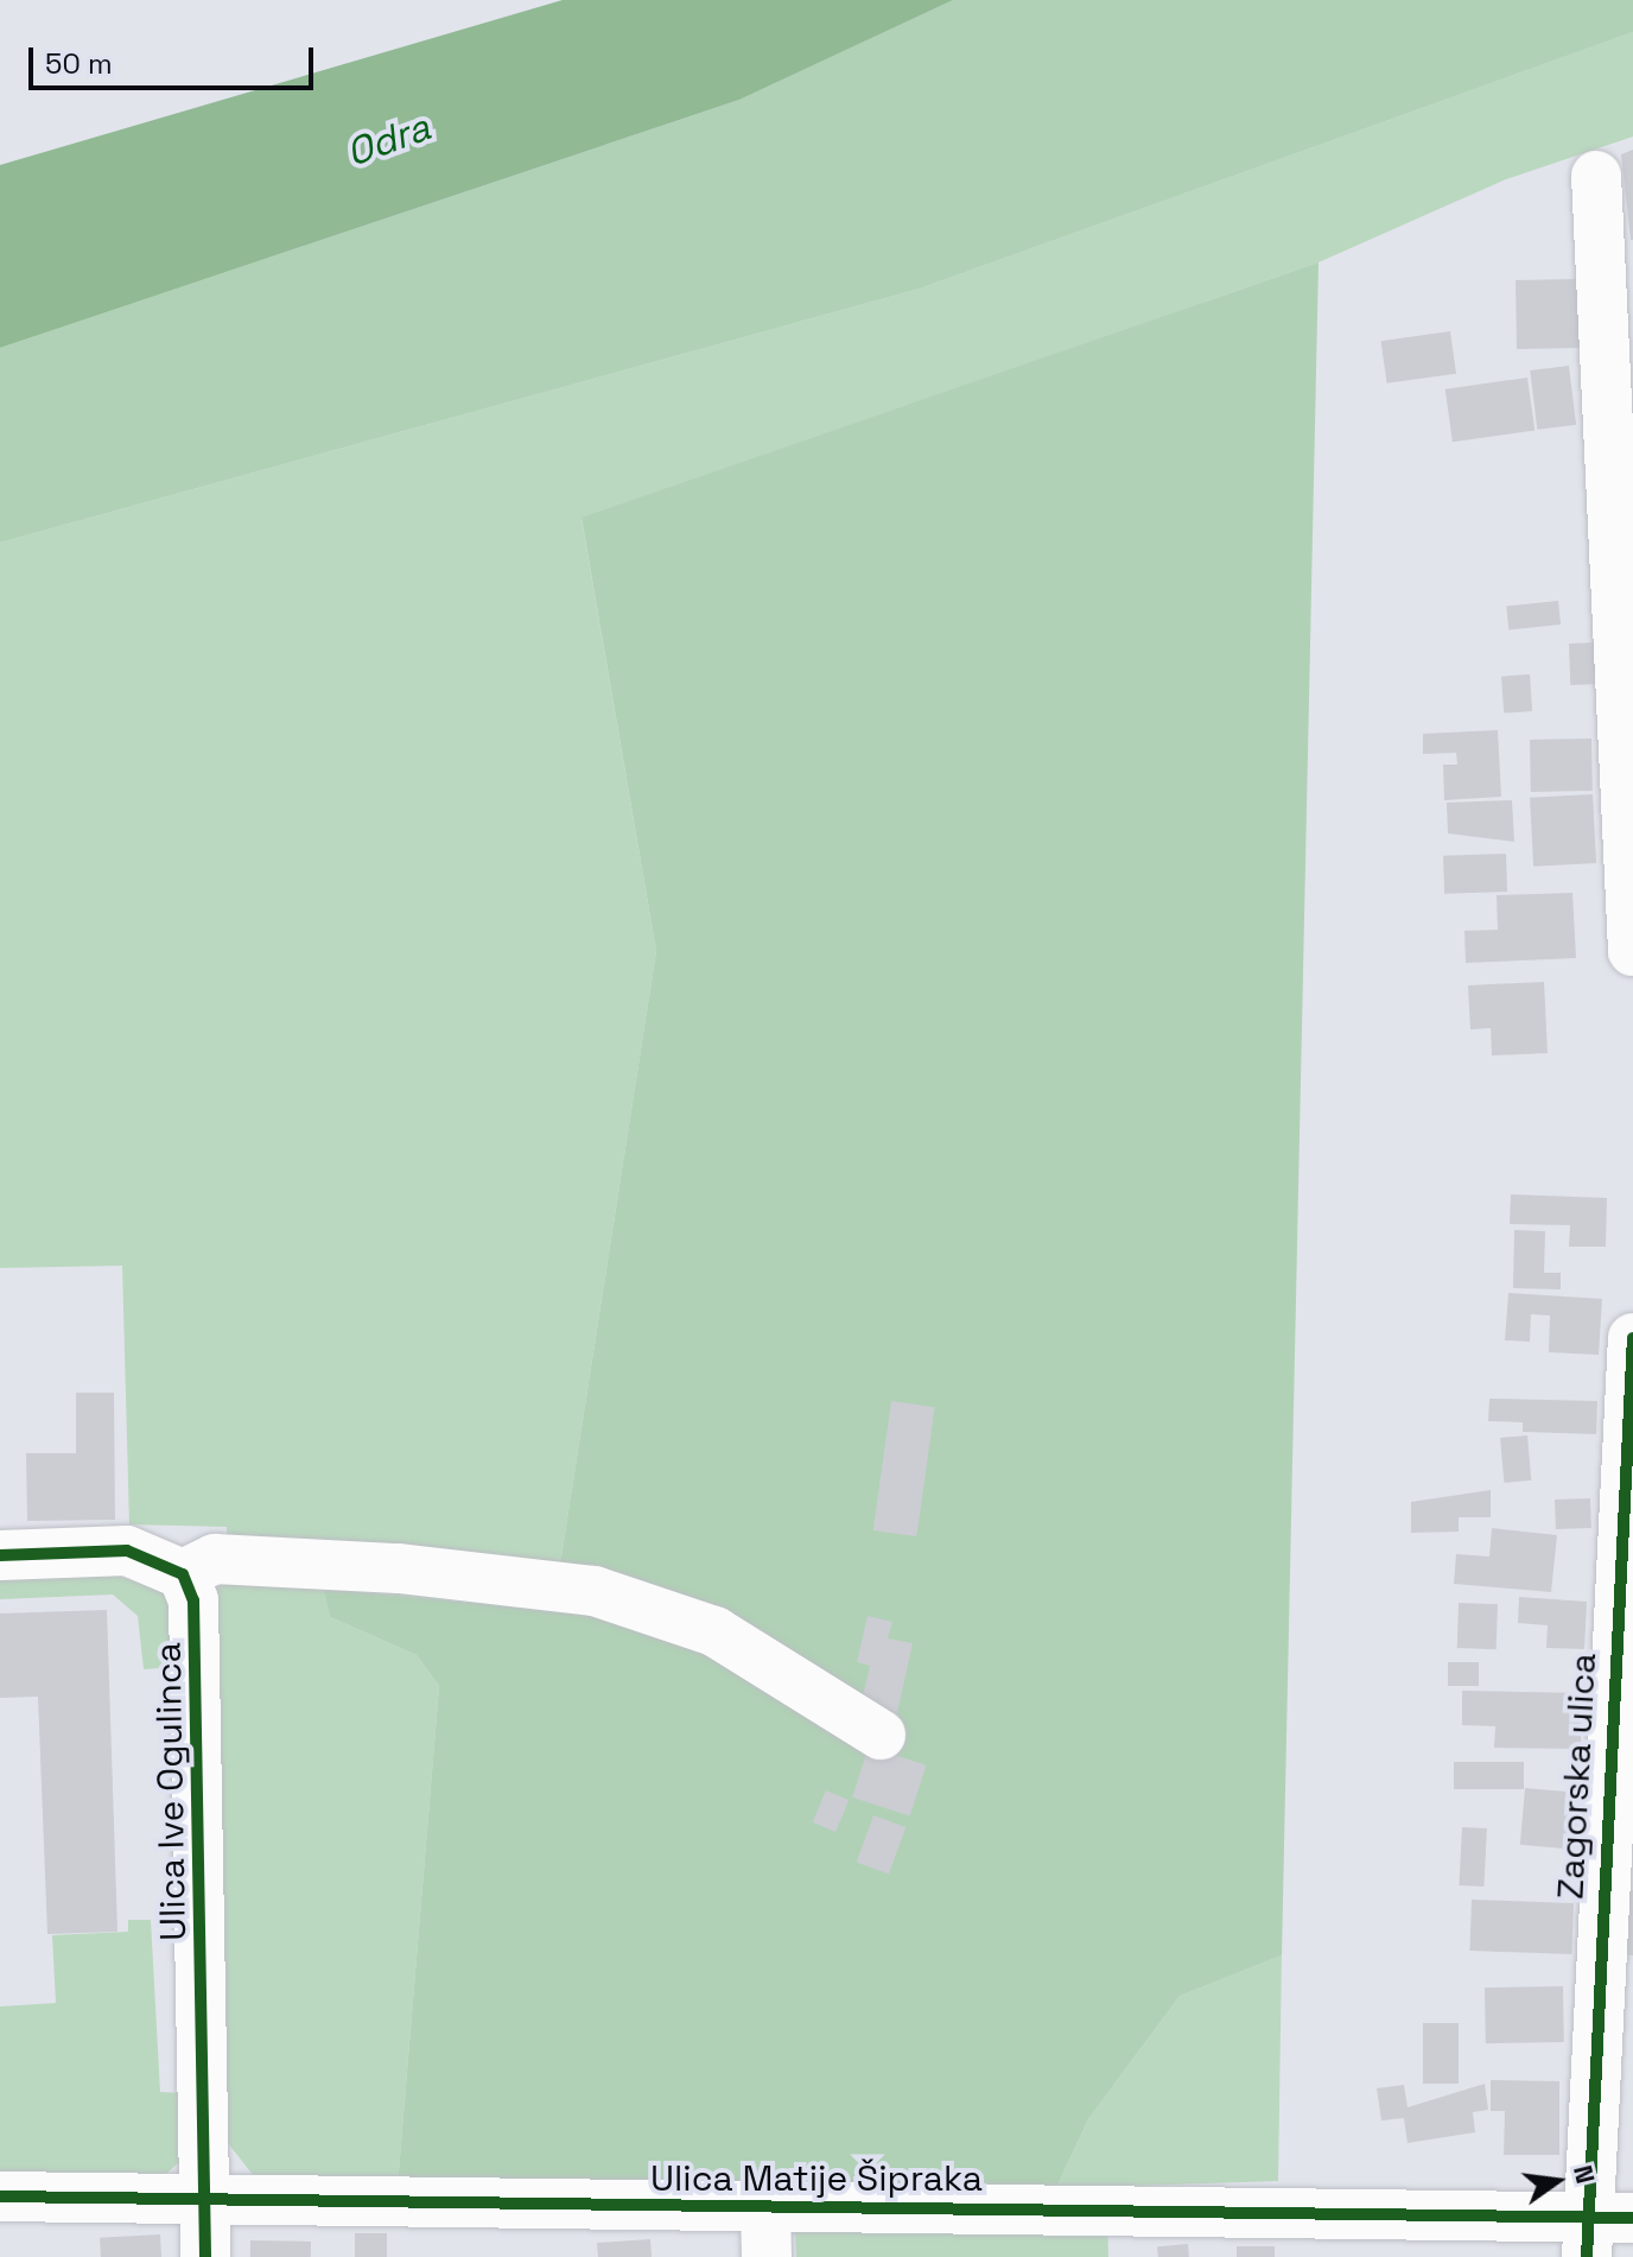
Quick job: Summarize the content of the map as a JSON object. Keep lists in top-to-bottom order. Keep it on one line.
{"streets":{"street":["Zagorska ulica","Ulica Ive Ogulinca","Ulica Matije Šipraka"]},"crossings":[["Zagorska ulica","Ulica Matije Šipraka"],["Ulica Ive Ogulinca","Ulica Matije Šipraka"]],"water":["Odra"],"scale_bar":"50 m","north":"right"}
